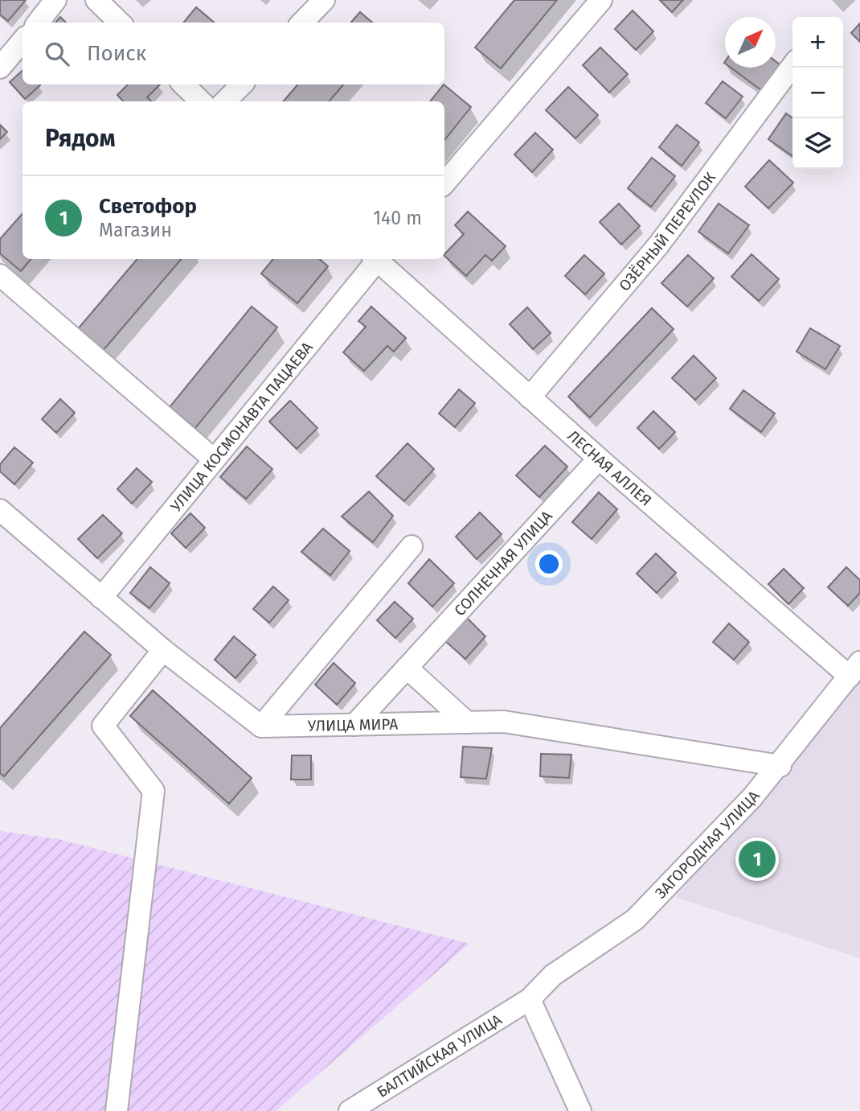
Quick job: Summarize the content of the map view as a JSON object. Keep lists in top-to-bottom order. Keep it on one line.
{"streets":{"street":["ОЗЁРНЫЙ ПЕРЕУЛОК","УЛИЦА КОСМОНАВТА ПАЦАЕВА","ЛЕСНАЯ АЛЛЕЯ","СОЛНЕЧНАЯ УЛИЦА","УЛИЦА МИРА","ЗАГОРОДНАЯ УЛИЦА","БАЛТИЙСКАЯ УЛИЦА"]},"crossings":[["ОЗЁРНЫЙ ПЕРЕУЛОК","ЛЕСНАЯ АЛЛЕЯ"],["ЛЕСНАЯ АЛЛЕЯ","СОЛНЕЧНАЯ УЛИЦА"],["ЛЕСНАЯ АЛЛЕЯ","ЗАГОРОДНАЯ УЛИЦА"],["СОЛНЕЧНАЯ УЛИЦА","УЛИЦА МИРА"],["УЛИЦА МИРА","ЗАГОРОДНАЯ УЛИЦА"],["ЗАГОРОДНАЯ УЛИЦА","БАЛТИЙСКАЯ УЛИЦА"]],"north":"top right","page":{"map_buttons":["+","−"],"search":"Поиск","heading":"Рядом","list":[{"mark":"1","name":"Светофор","note":"Магазин","value":"140 m"}],"pins":"1"}}
